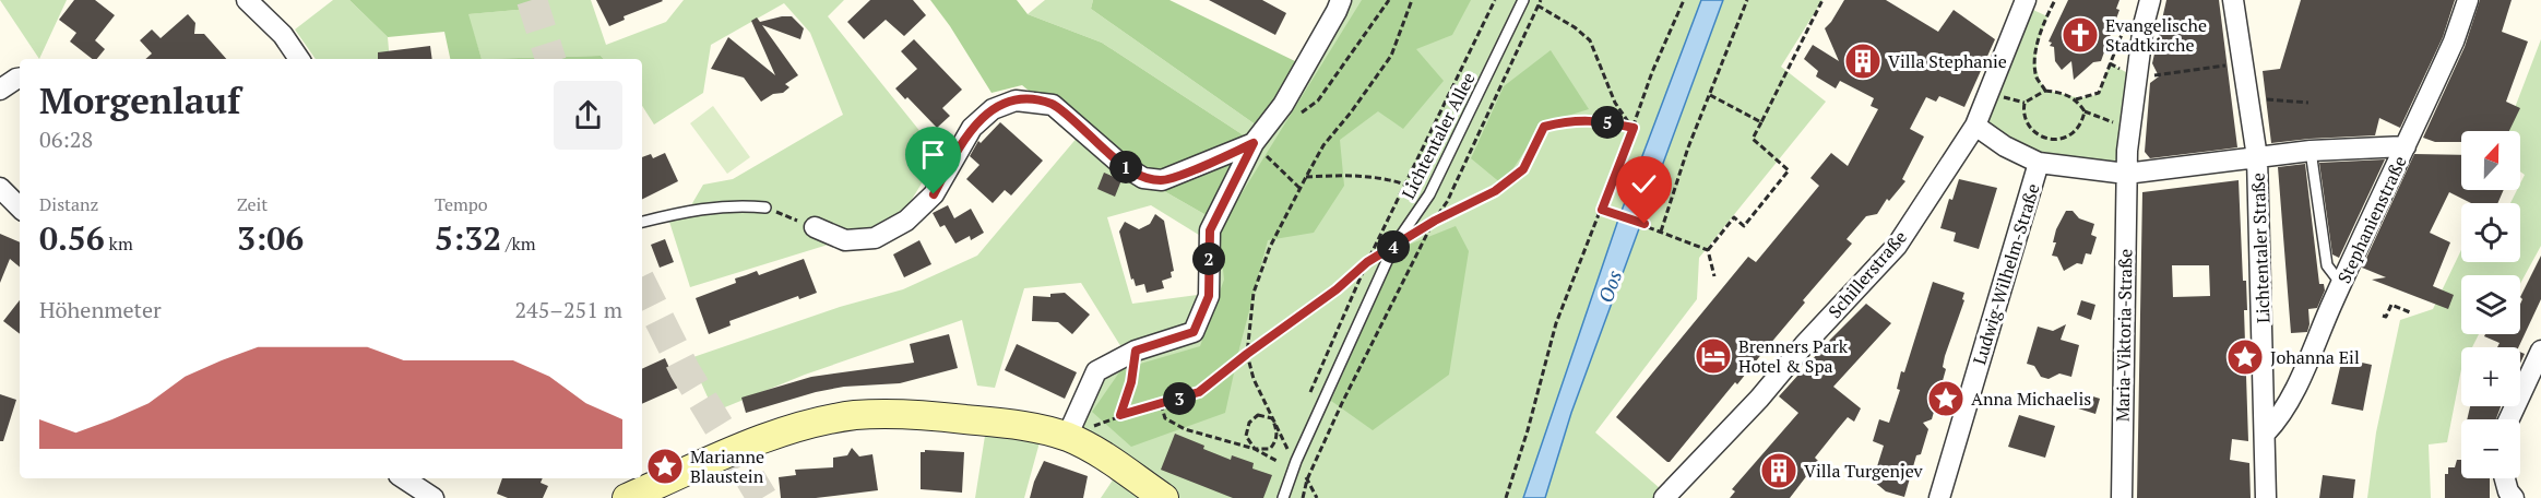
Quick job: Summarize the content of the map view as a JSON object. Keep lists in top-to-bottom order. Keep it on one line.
{"streets":{"street":["Stephanienstraße","Lichtentaler Straße","Schillerstraße","Ludwig-Wilhelm-Straße","Maria-Viktoria-Straße"],"lane":["Lichtentaler Allee"]},"crossings":[["Stephanienstraße","Lichtentaler Straße"]],"water":["Oos"],"places":{"church":["Evangelische Stadtkirche"],"building":["Villa Stephanie","Villa Turgenjev"],"hotel":["Brenners Park Hotel & Spa"],"place":["Johanna Eil","Anna Michaelis","Marianne Blaustein"]},"north":"top","page":{"heading":["Morgenlauf","06:28"],"pins":["5","1","4","2","3"],"map_buttons":["+","−"],"stats":[["Distanz","0.56 km"],["Zeit","3:06"],["Tempo","5:32 /km"]],"chart":["Höhenmeter","245–251 m"]}}
